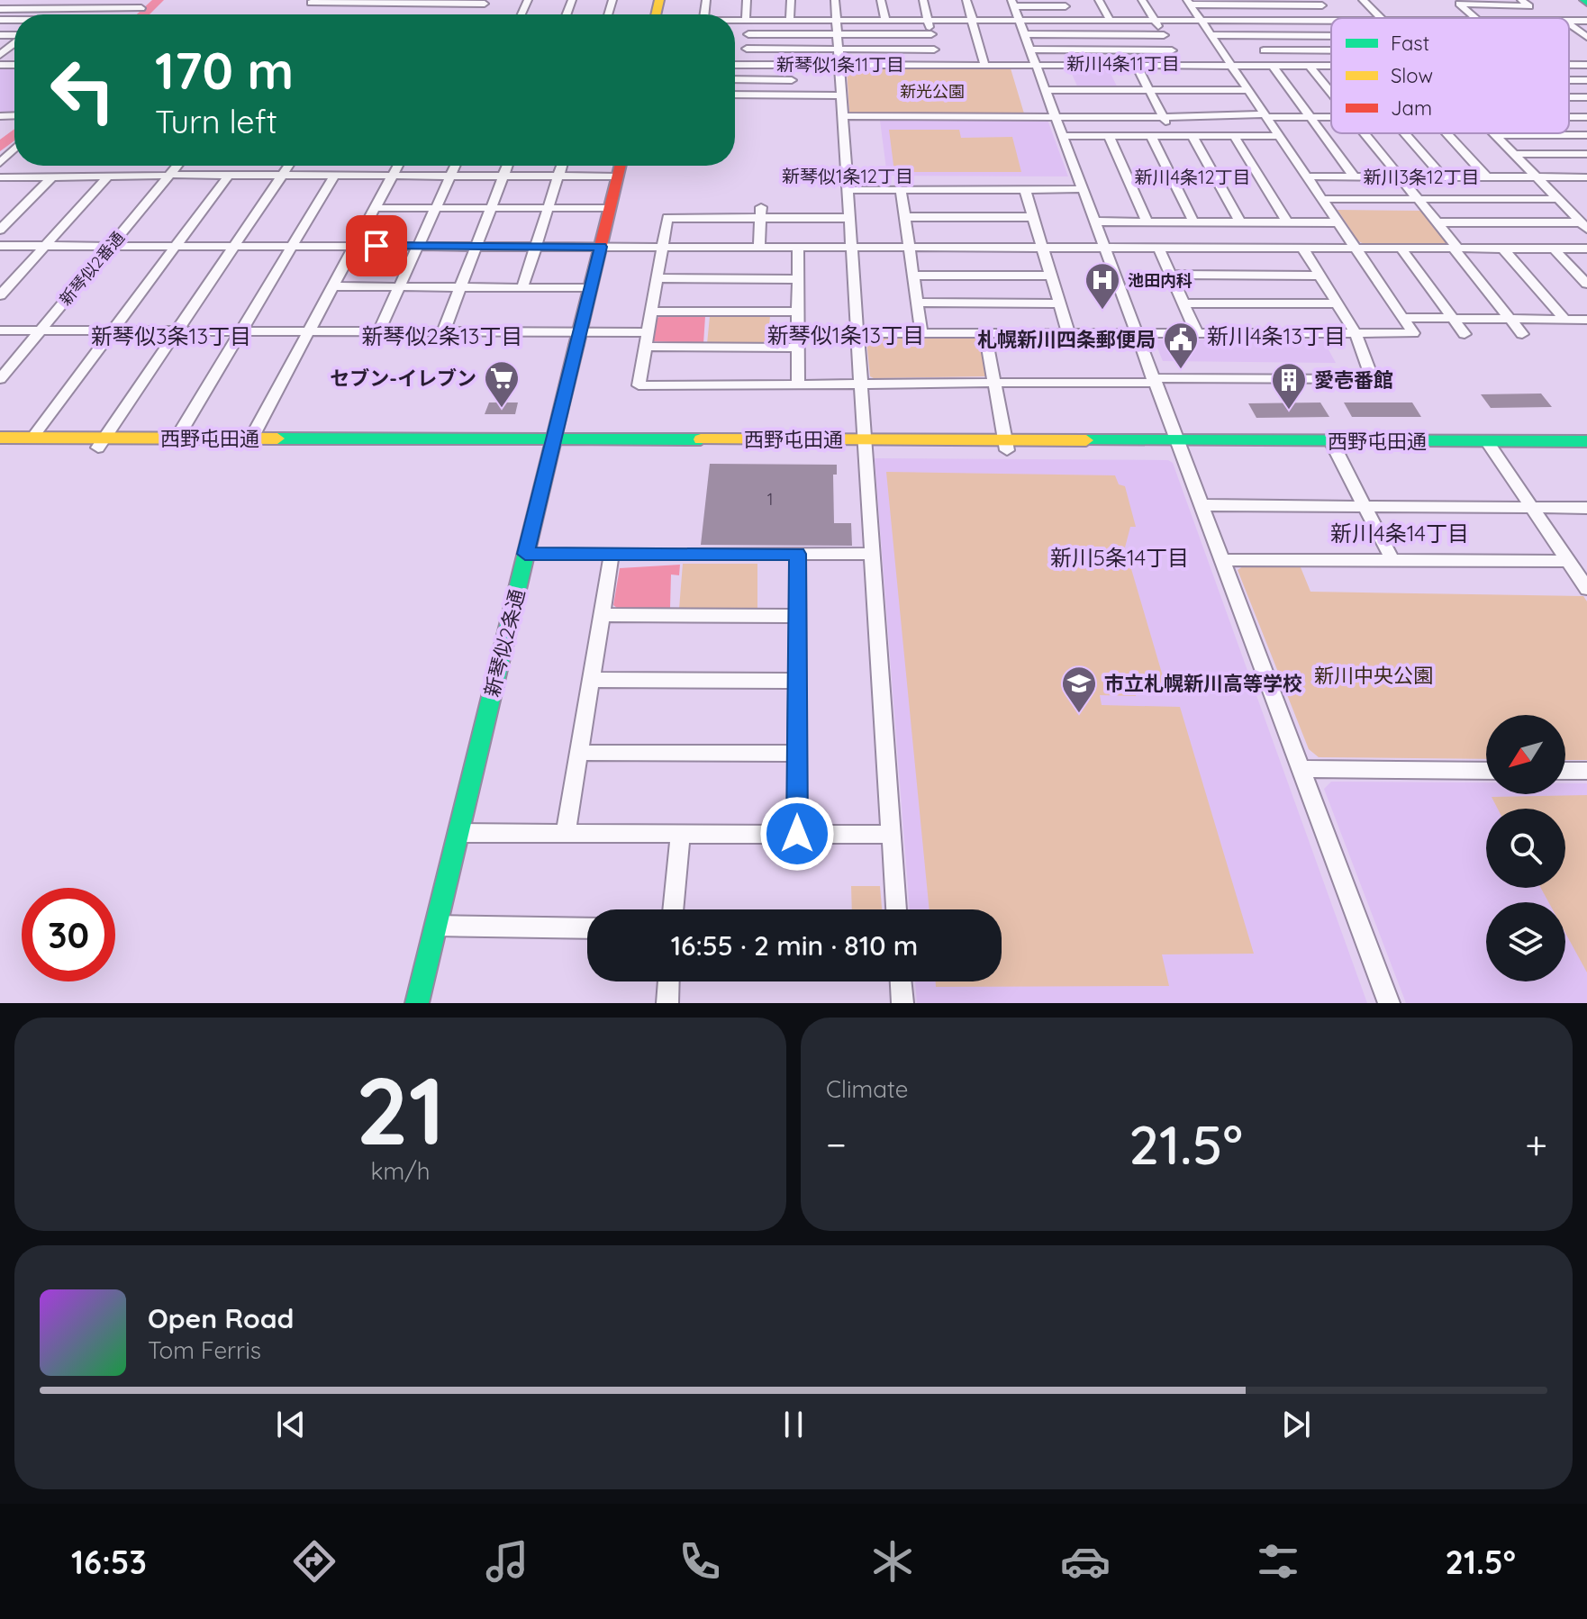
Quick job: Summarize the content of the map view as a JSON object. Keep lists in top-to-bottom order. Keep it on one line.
{"streets":{"street":["新琴似2番通","西野屯田通","新琴似2条通"]},"crossings":[["西野屯田通","新琴似2条通"]],"districts":["新川4条11丁目","新琴似1条11丁目","新琴似1条12丁目","新川4条12丁目","新川3条12丁目","新琴似1条13丁目","新琴似3条13丁目","新琴似2条13丁目","新川4条13丁目","新川4条14丁目","新川5条14丁目"],"parks":["新光公園","新川中央公園"],"places":{"hospital":["池田内科"],"public building":["札幌新川四条郵便局"],"supermarket":["セブン-イレブン"],"building":["愛壱番館"],"school or university":["市立札幌新川高等学校"]},"house_numbers":["1"],"legend":["Fast","Slow","Jam"],"north":"bottom left","page":{"turn":["170 m","Turn left"],"limit":"30","trip":"16:55 · 2 min · 810 m","tile":[["21","km/h"],"Climate"],"heat":["−","21.5°","+"],"song":["Open Road","Tom Ferris"],"tabs":["16:53","21.5°"]}}
